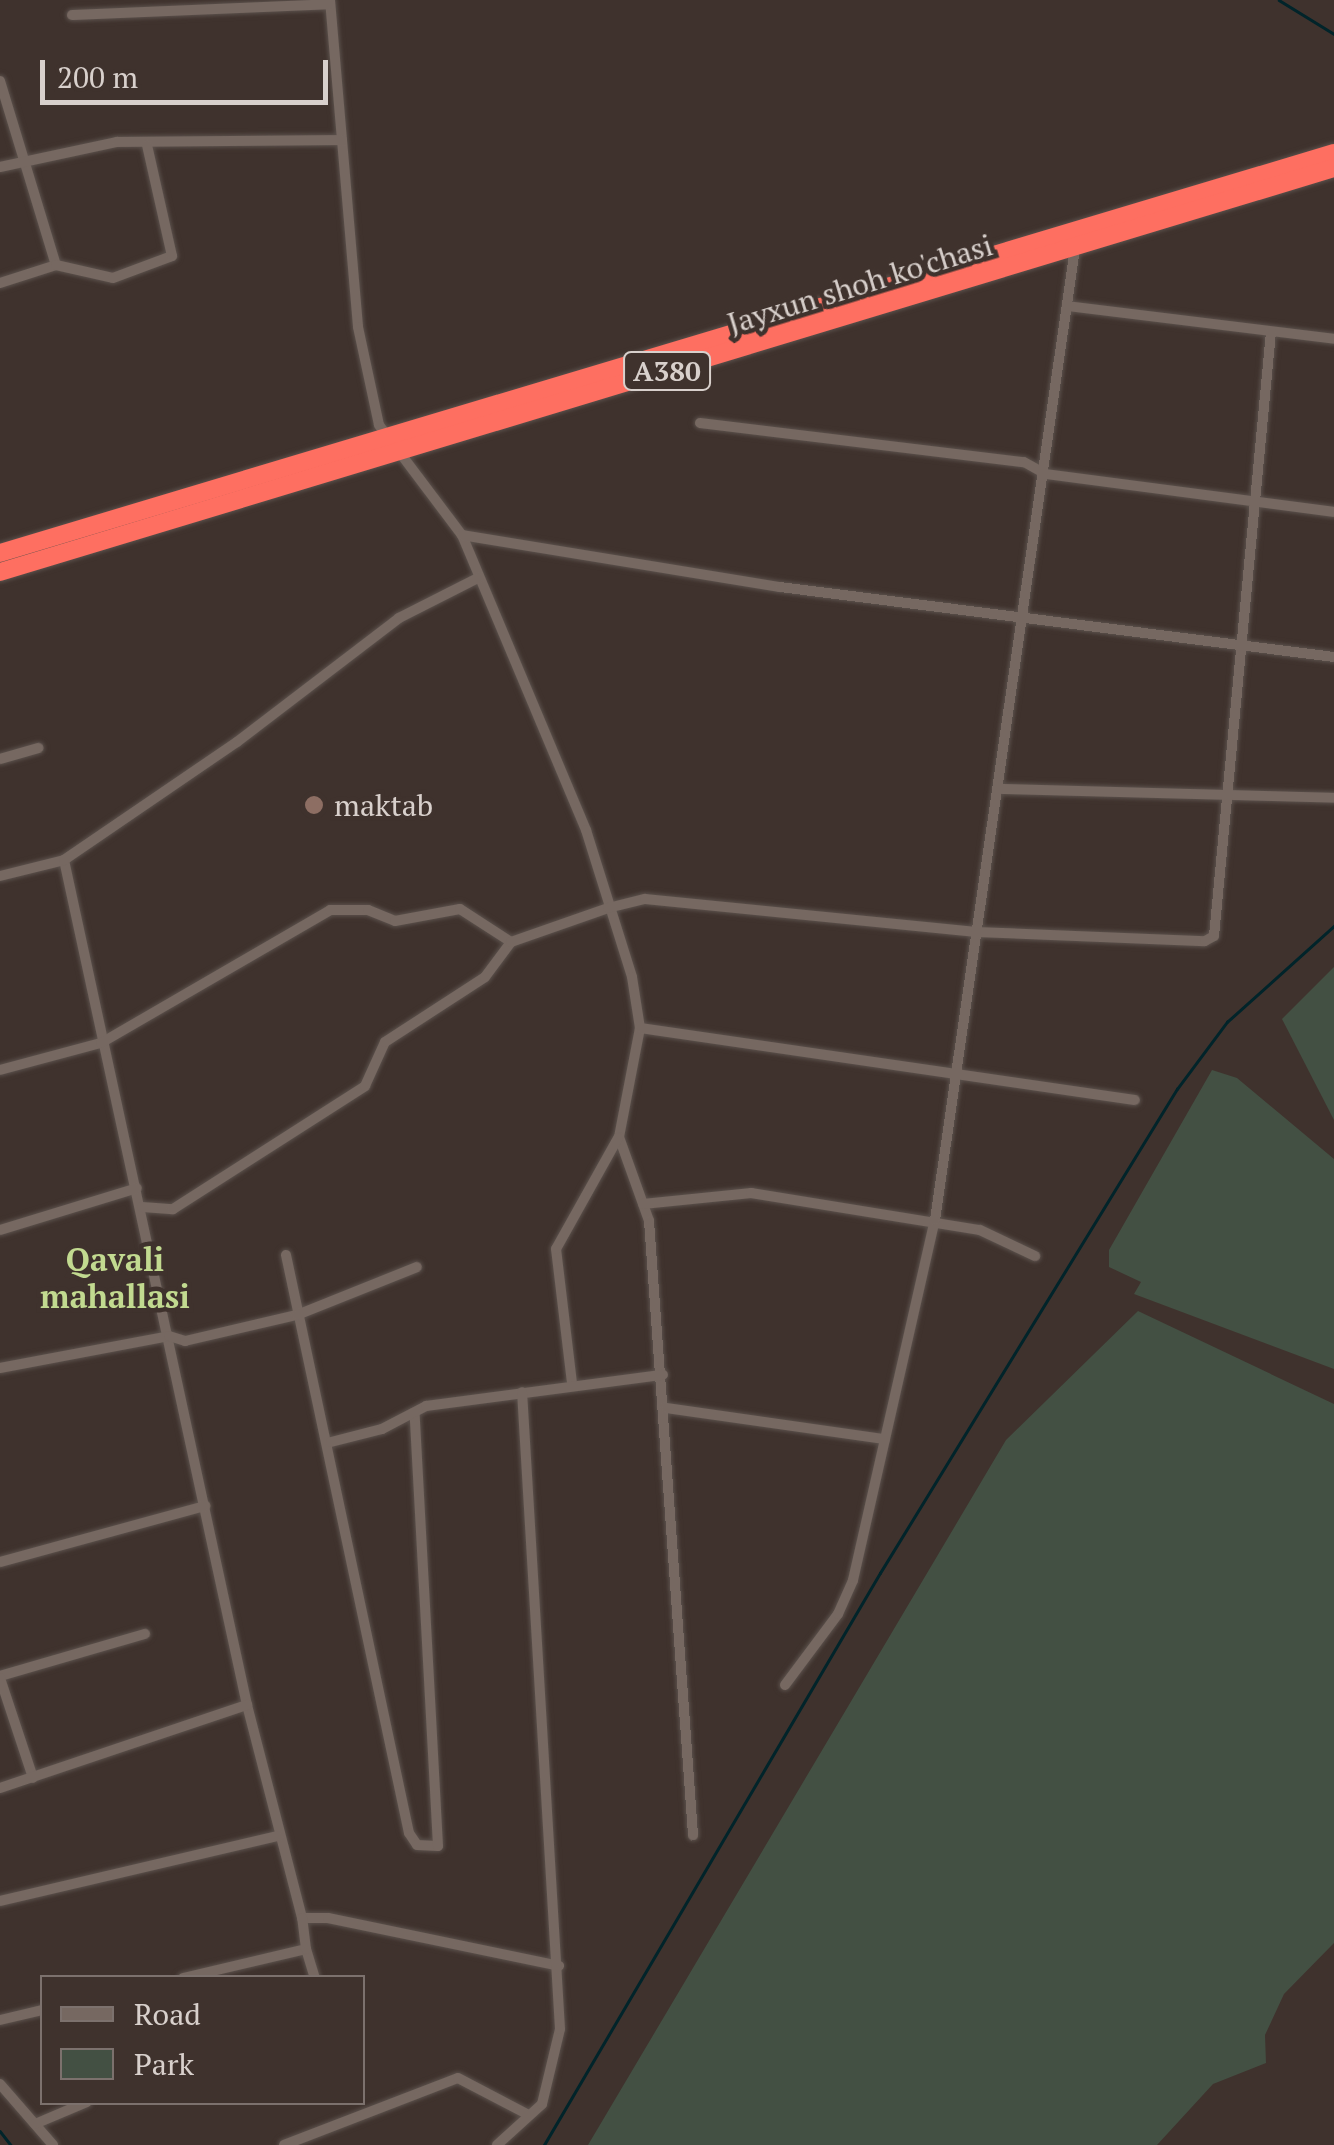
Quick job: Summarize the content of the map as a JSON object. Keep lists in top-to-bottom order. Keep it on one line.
{"streets":{"highway":["Jayxun shoh ko'chasi","A380"]},"districts":["Qavali mahallasi"],"places":["maktab"],"legend":["Road","Park"],"scale_bar":"200 m"}
